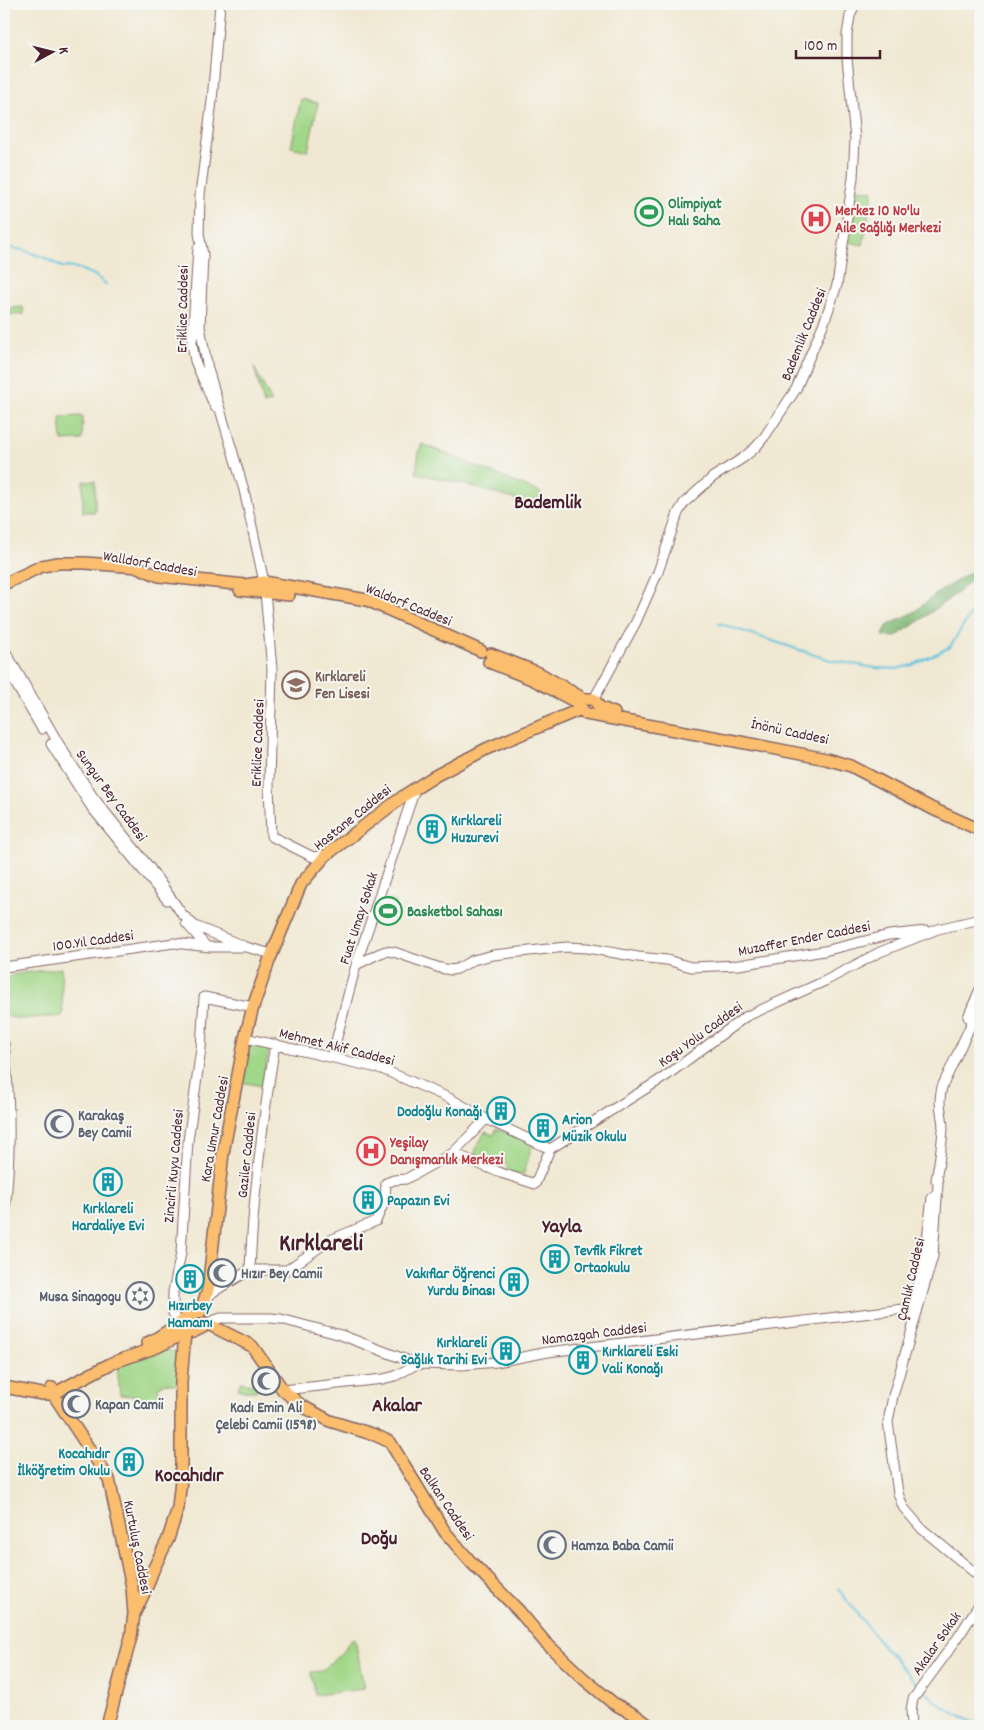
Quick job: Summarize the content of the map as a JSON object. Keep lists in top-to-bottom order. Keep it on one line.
{"streets":{"main road":["Walldorf Caddesi","Waldorf Caddesi","İnönü Caddesi","Hastane Caddesi","Kara Umur Caddesi","Balkan Caddesi","Kurtuluş Caddesi"],"street":["Eriklice Caddesi","Bademlik Caddesi","Sungur Bey Caddesi","Fuat Umay Sokak","Muzaffer Ender Caddesi","100.Yıl Caddesi","Koşu Yolu Caddesi","Mehmet Akif Caddesi","Gaziler Caddesi","Zincirli Kuyu Caddesi","Çamlık Caddesi","Namazgah Caddesi","Akalar Sokak"]},"crossings":[["Eriklice Caddesi","Walldorf Caddesi"],["Eriklice Caddesi","Waldorf Caddesi"],["Eriklice Caddesi","Hastane Caddesi"],["Bademlik Caddesi","Waldorf Caddesi"],["Bademlik Caddesi","İnönü Caddesi"],["Walldorf Caddesi","Waldorf Caddesi"],["Waldorf Caddesi","İnönü Caddesi"],["Sungur Bey Caddesi","100.Yıl Caddesi"],["Hastane Caddesi","Fuat Umay Sokak"],["Hastane Caddesi","100.Yıl Caddesi"],["Hastane Caddesi","Kara Umur Caddesi"],["Fuat Umay Sokak","Muzaffer Ender Caddesi"],["Fuat Umay Sokak","Mehmet Akif Caddesi"],["Muzaffer Ender Caddesi","Koşu Yolu Caddesi"],["100.Yıl Caddesi","Kara Umur Caddesi"],["Koşu Yolu Caddesi","Mehmet Akif Caddesi"],["Mehmet Akif Caddesi","Kara Umur Caddesi"],["Mehmet Akif Caddesi","Gaziler Caddesi"],["Kara Umur Caddesi","Zincirli Kuyu Caddesi"],["Çamlık Caddesi","Namazgah Caddesi"],["Namazgah Caddesi","Balkan Caddesi"]],"districts":["Bademlik","Yayla","Kırklareli","Akalar","Kocahıdır","Doğu"],"places":{"sports":["Olimpiyat Halı Saha","Basketbol Sahası"],"hospital":["Merkez 10 No'lu Aile Sağlığı Merkezi","Yeşilay Danışmanlık Merkezi"],"school or university":["Kırklareli Fen Lisesi"],"building":["Kırklareli Huzurevi","Dodoğlu Konağı","Arion Müzik Okulu","Kırklareli Hardaliye Evi","Papazın Evi","Tevfik Fikret Ortaokulu","Hızırbey Hamamı","Vakıflar Öğrenci Yurdu Binası","Kırklareli Sağlık Tarihi Evi","Kırklareli Eski Vali Konağı","Kocahıdır İlköğretim Okulu"],"mosque":["Karakaş Bey Camii","Hızır Bey Camii","Kadı Emin Ali Çelebi Camii (1598)","Kapan Camii","Hamza Baba Camii"],"synagogue":["Musa Sinagogu"]},"scale_bar":"100 m","north":"right"}
